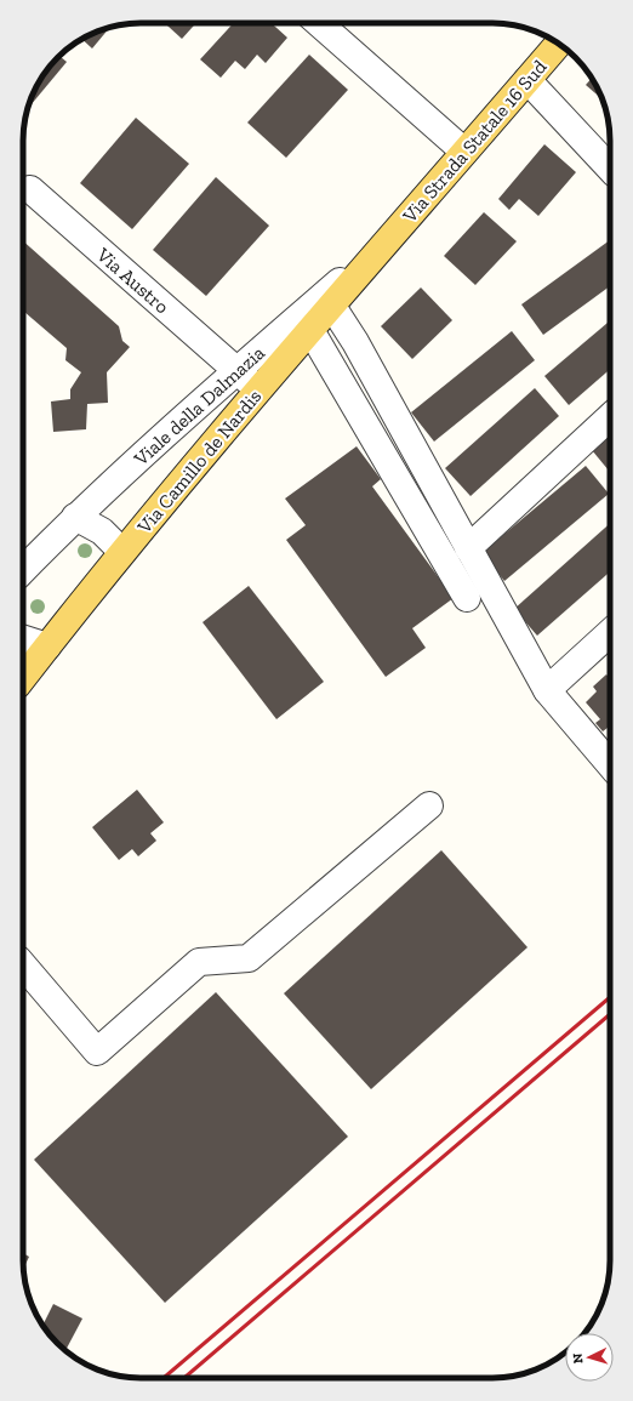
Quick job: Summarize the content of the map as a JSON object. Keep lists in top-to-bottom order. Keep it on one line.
{"streets":{"main road":["Via Strada Statale 16 Sud","Via Camillo de Nardis"],"street":["Via Austro","Viale della Dalmazia"]},"crossings":[["Via Strada Statale 16 Sud","Viale della Dalmazia"],["Via Strada Statale 16 Sud","Via Camillo de Nardis"],["Via Austro","Viale della Dalmazia"],["Via Austro","Via Camillo de Nardis"],["Viale della Dalmazia","Via Camillo de Nardis"]],"north":"left"}
